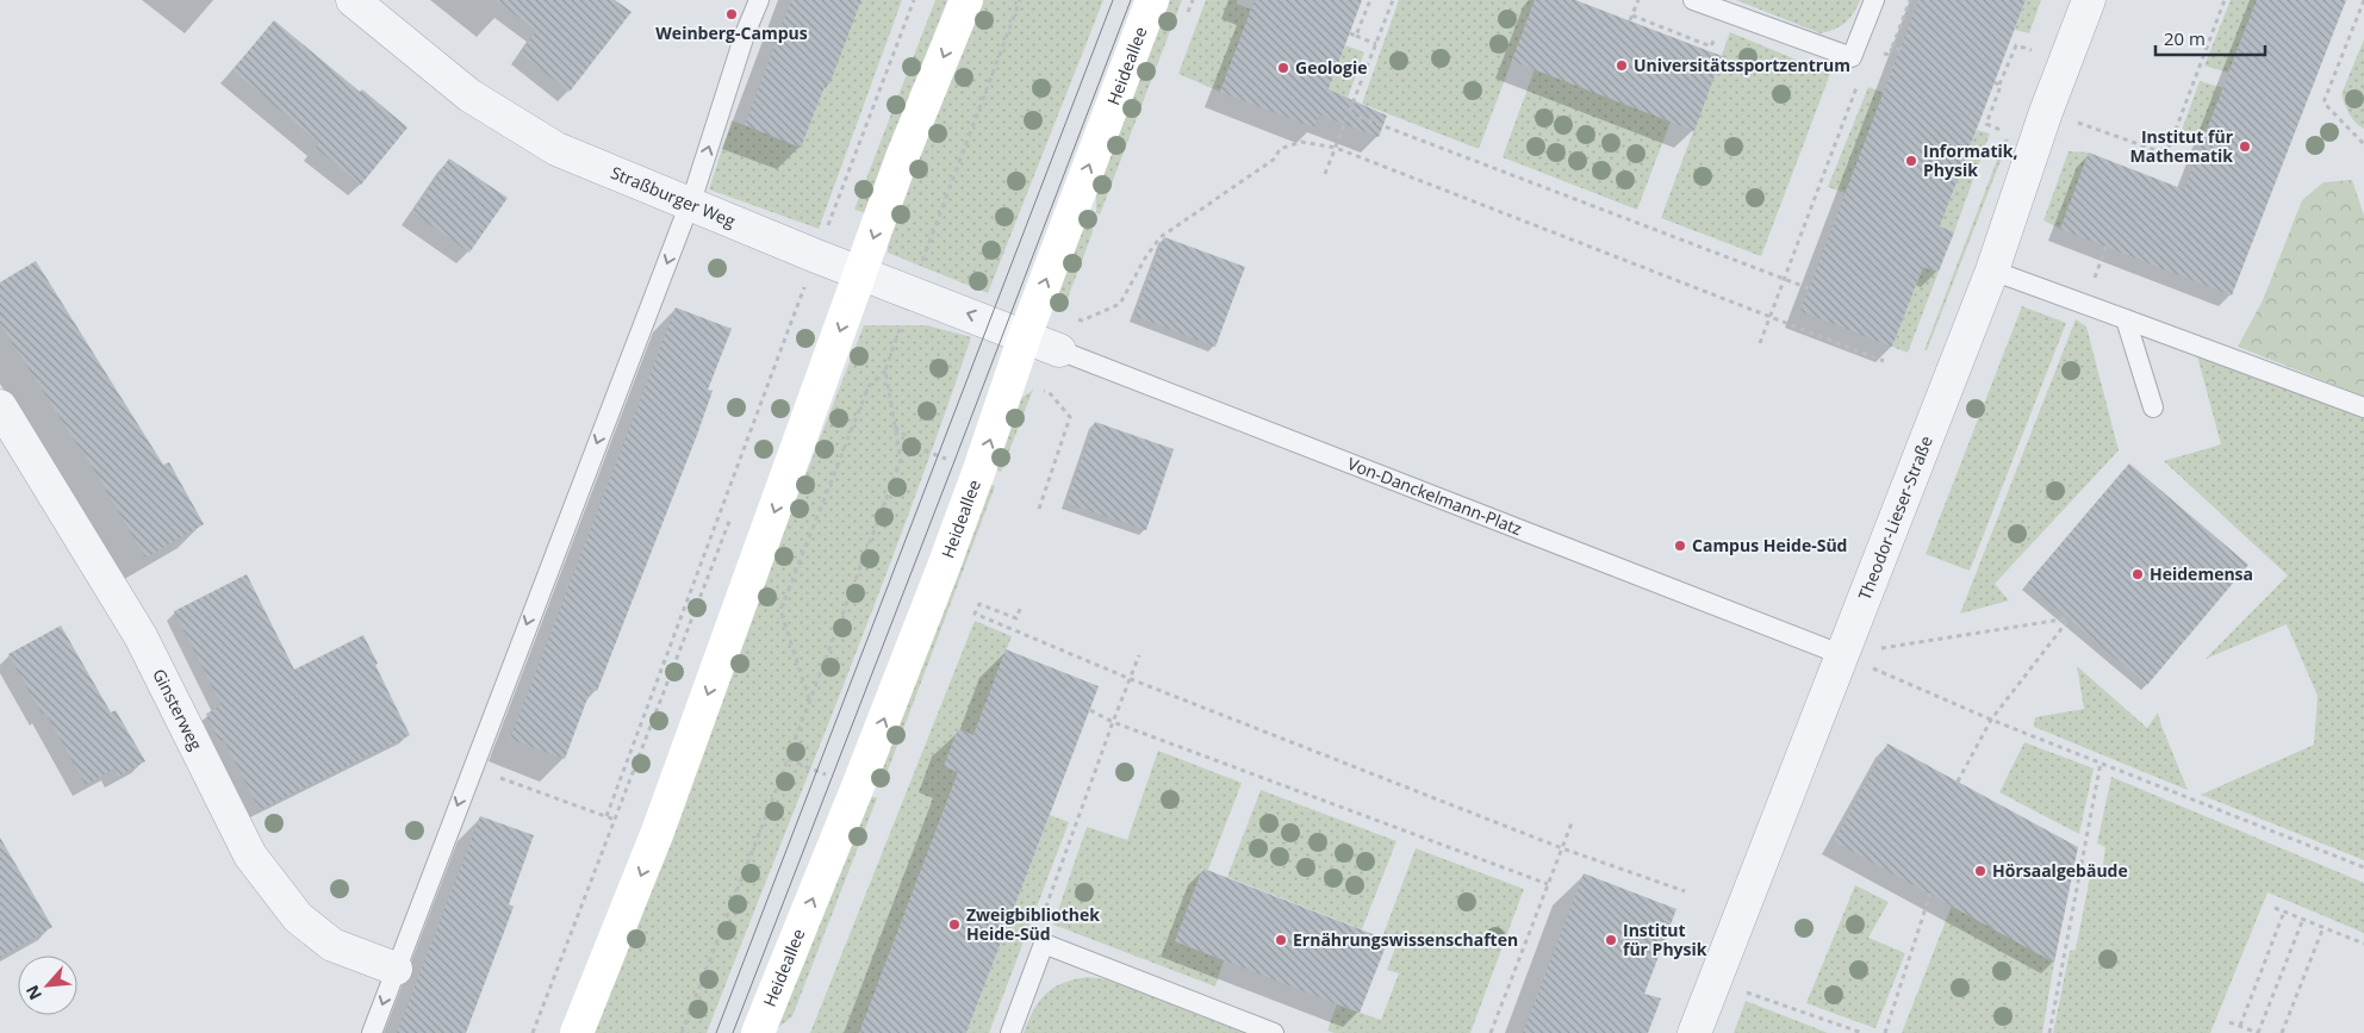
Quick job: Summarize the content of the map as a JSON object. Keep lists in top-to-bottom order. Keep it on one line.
{"streets":{"main road":["Heideallee"],"street":["Straßburger Weg","Von-Danckelmann-Platz","Theodor-Lieser-Straße","Ginsterweg"]},"crossings":[["Heideallee","Straßburger Weg"],["Heideallee","Von-Danckelmann-Platz"],["Straßburger Weg","Von-Danckelmann-Platz"],["Von-Danckelmann-Platz","Theodor-Lieser-Straße"]],"places":["Weinberg-Campus","Universitätssportzentrum","Geologie","Institut für Mathematik","Informatik, Physik","Campus Heide-Süd","Heidemensa","Hörsaalgebäude","Zweigbibliothek Heide-Süd","Ernährungswissenschaften","Institut für Physik"],"scale_bar":"20 m","north":"bottom left"}
